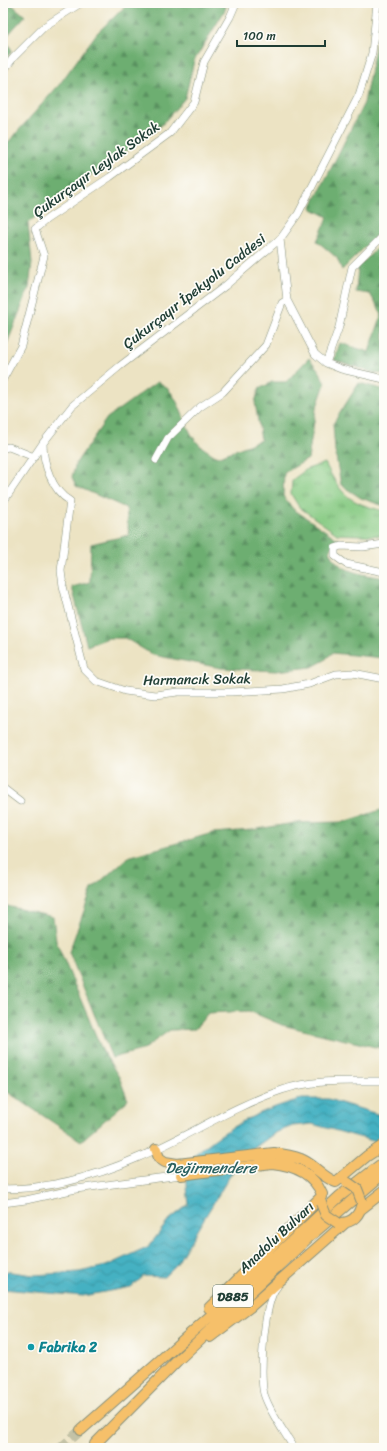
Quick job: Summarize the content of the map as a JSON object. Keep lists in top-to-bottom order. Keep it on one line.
{"streets":{"highway":["Anadolu Bulvarı","D885"],"street":["Çukurçayır Leylak Sokak","Çukurçayır İpekyolu Caddesi","Harmancık Sokak"]},"crossings":[["Çukurçayır İpekyolu Caddesi","Harmancık Sokak"]],"water":["Değirmendere"],"places":["Fabrika 2"],"scale_bar":"100 m"}
